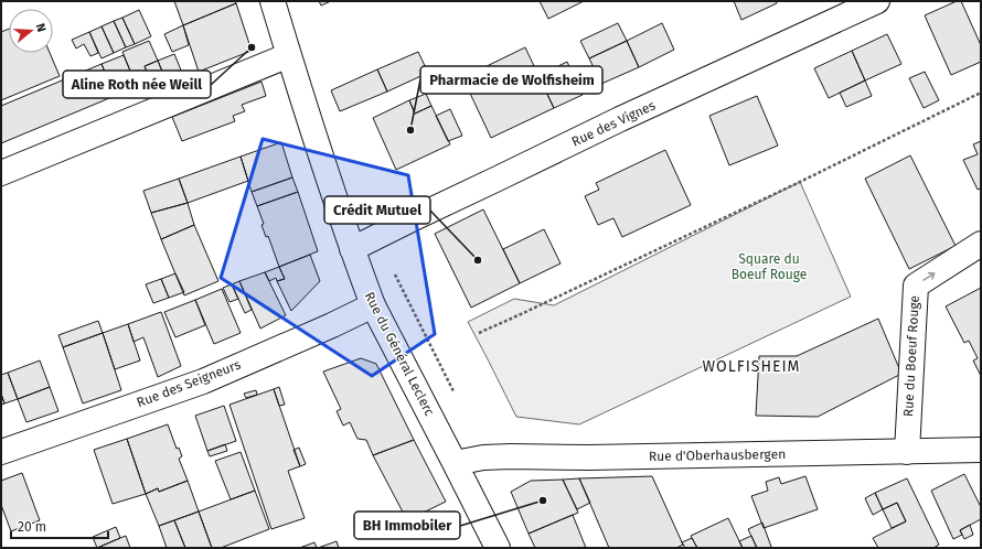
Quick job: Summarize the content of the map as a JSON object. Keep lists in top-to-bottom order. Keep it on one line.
{"streets":{"main road":["Rue des Vignes","Rue du Général Leclerc","Rue du Boeuf Rouge","Rue des Seigneurs","Rue d'Oberhausbergen"]},"crossings":[["Rue des Vignes","Rue du Général Leclerc"],["Rue du Général Leclerc","Rue des Seigneurs"],["Rue du Général Leclerc","Rue d'Oberhausbergen"],["Rue du Boeuf Rouge","Rue d'Oberhausbergen"]],"one_way":["Rue du Boeuf Rouge"],"districts":["WOLFISHEIM"],"parks":["Square du Boeuf Rouge"],"places":["Aline Roth née Weill","Pharmacie de Wolfisheim","Crédit Mutuel","BH Immobiler"],"scale_bar":"20 m","north":"right"}
